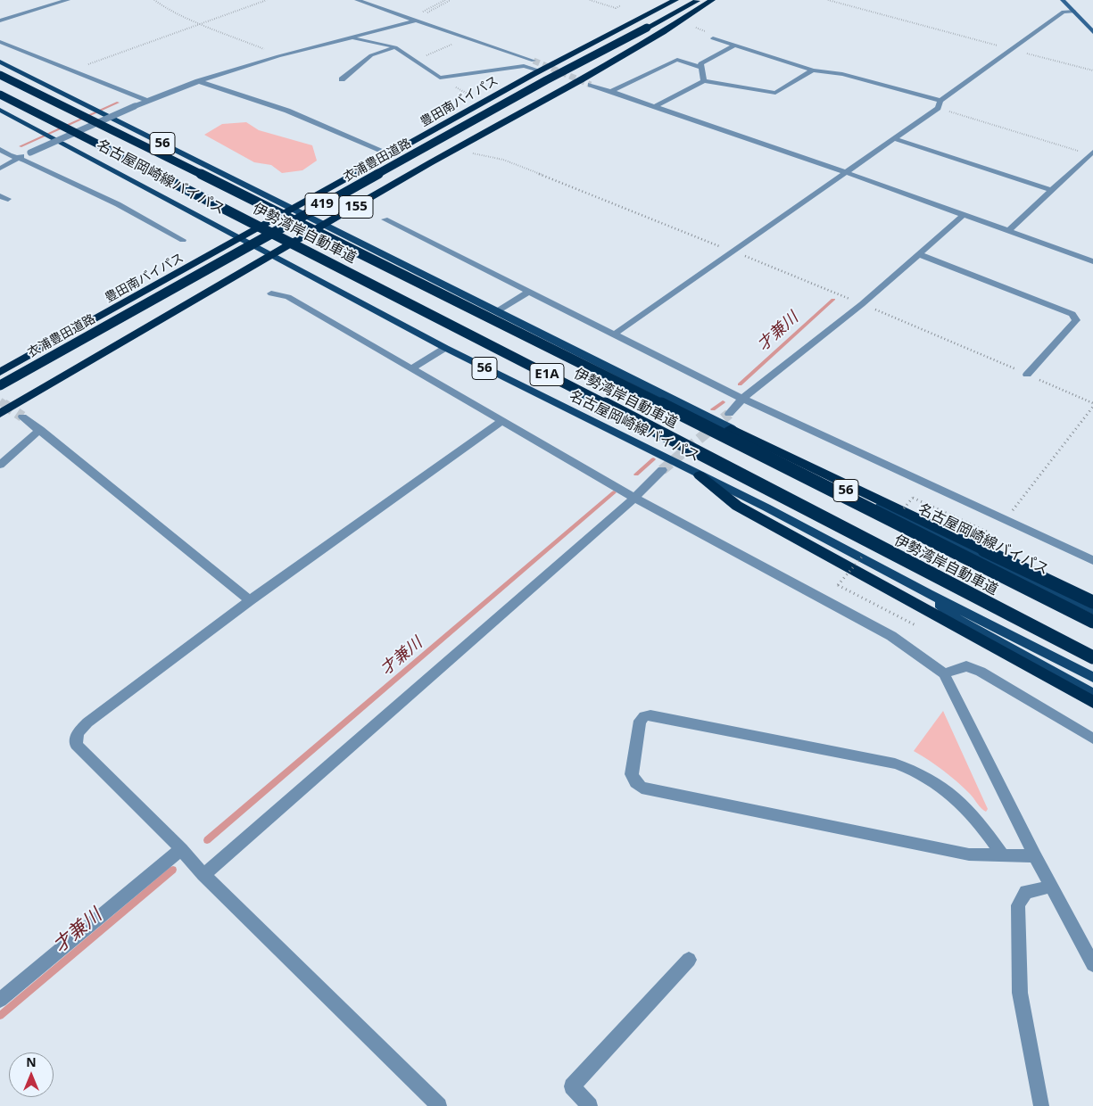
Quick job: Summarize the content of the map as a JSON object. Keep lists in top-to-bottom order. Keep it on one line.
{"streets":{"highway":["豊田南バイパス","衣浦豊田道路","419","155","伊勢湾岸自動車道","E1A"],"main road":["56","名古屋岡崎線バイパス"]},"crossings":[["豊田南バイパス","名古屋岡崎線バイパス"],["名古屋岡崎線バイパス","155"]],"water":["才兼川"],"north":"top"}
